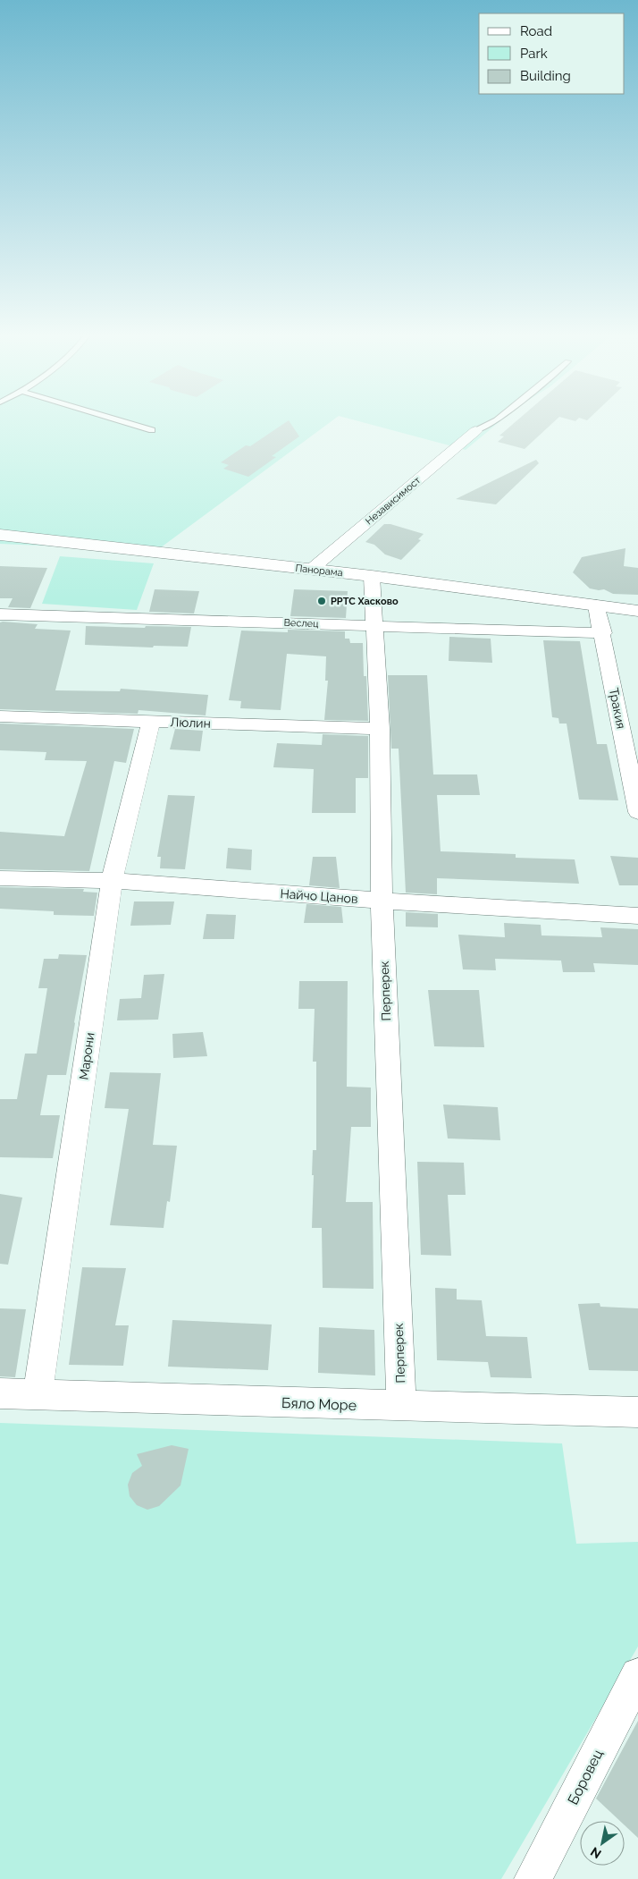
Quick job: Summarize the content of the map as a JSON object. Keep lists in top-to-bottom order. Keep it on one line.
{"streets":{"street":["Независимост","Панорама","Веслец","Тракия","Люлин","Найчо Цанов","Перперек","Марони","Бяло Море","Боровец"]},"crossings":[["Независимост","Панорама"],["Панорама","Тракия"],["Панорама","Перперек"],["Веслец","Тракия"],["Веслец","Перперек"],["Люлин","Перперек"],["Люлин","Марони"],["Найчо Цанов","Перперек"],["Найчо Цанов","Марони"],["Перперек","Бяло Море"],["Марони","Бяло Море"]],"places":["РРТС Хасково"],"legend":["Road","Park","Building"],"north":"bottom left"}
